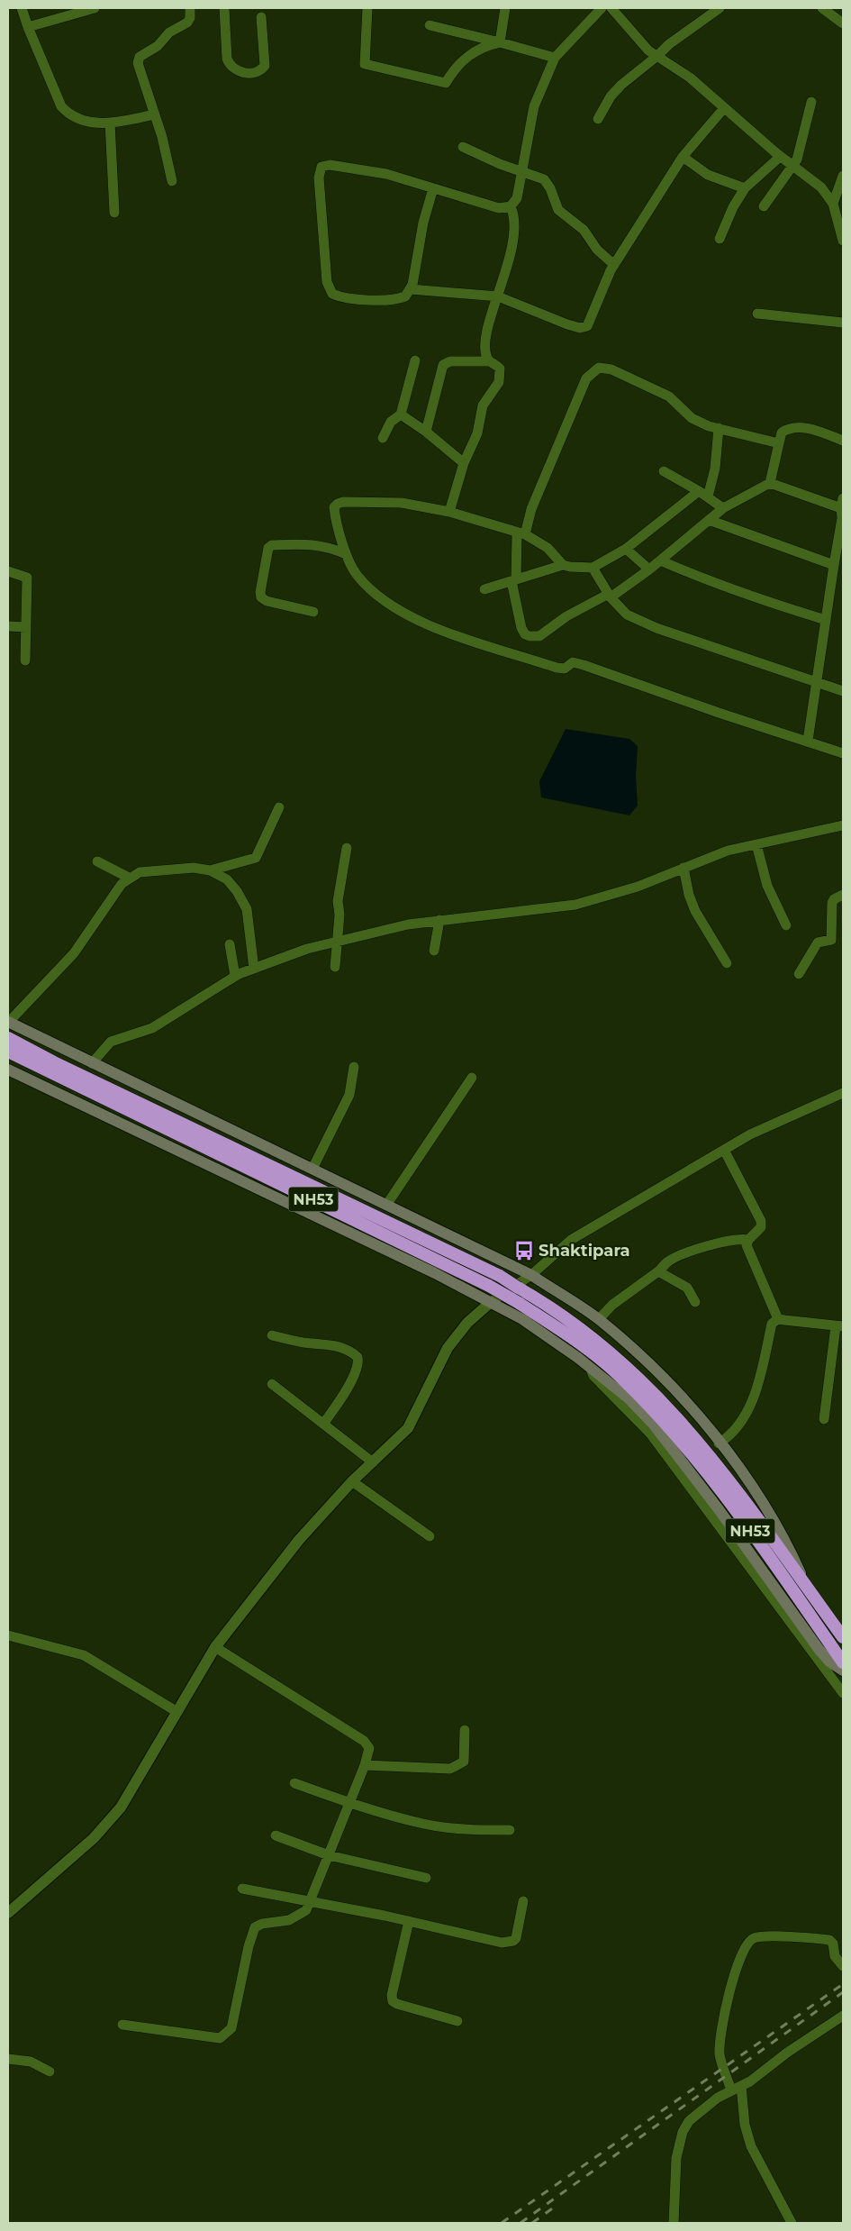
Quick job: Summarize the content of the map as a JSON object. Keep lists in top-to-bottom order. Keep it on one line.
{"streets":{"highway":["NH53"]},"places":{"bus stop":["Shaktipara"]}}
